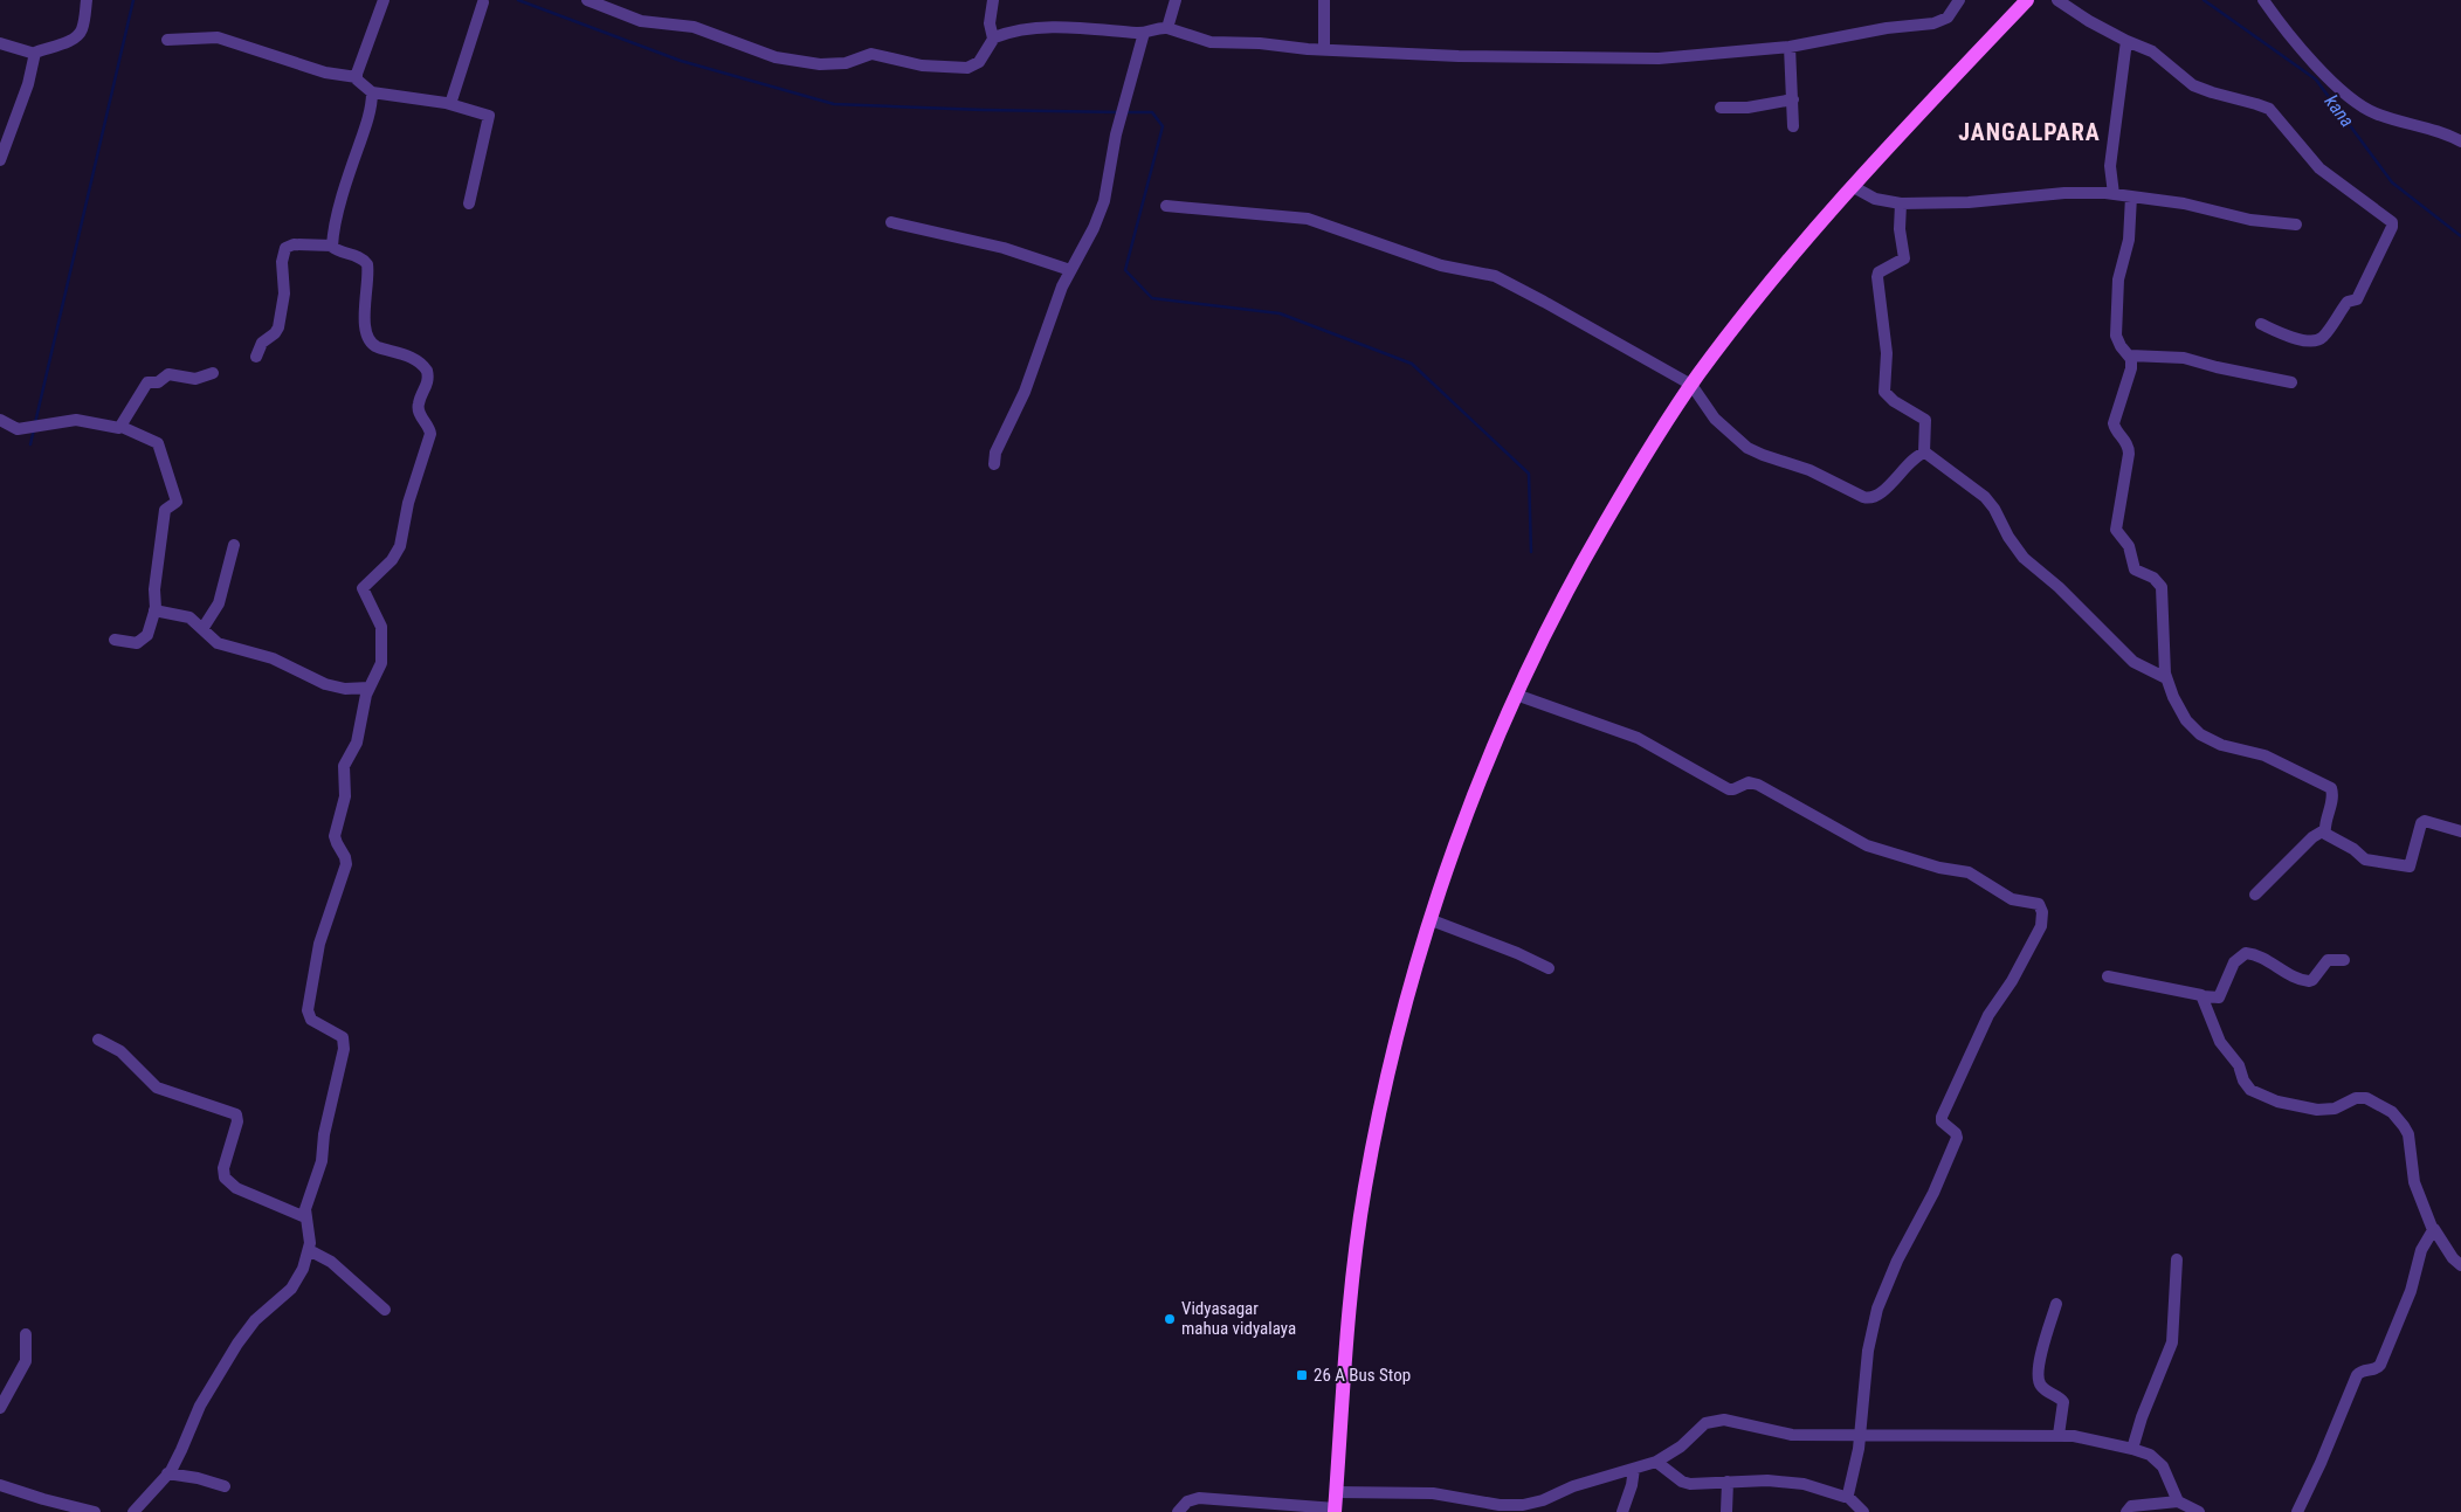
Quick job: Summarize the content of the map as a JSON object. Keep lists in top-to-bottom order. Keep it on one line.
{"districts":["JANGALPARA"],"water":["kana"],"places":{"other":["Vidyasagar mahua vidyalaya"],"transit":["26 A Bus Stop"]}}
